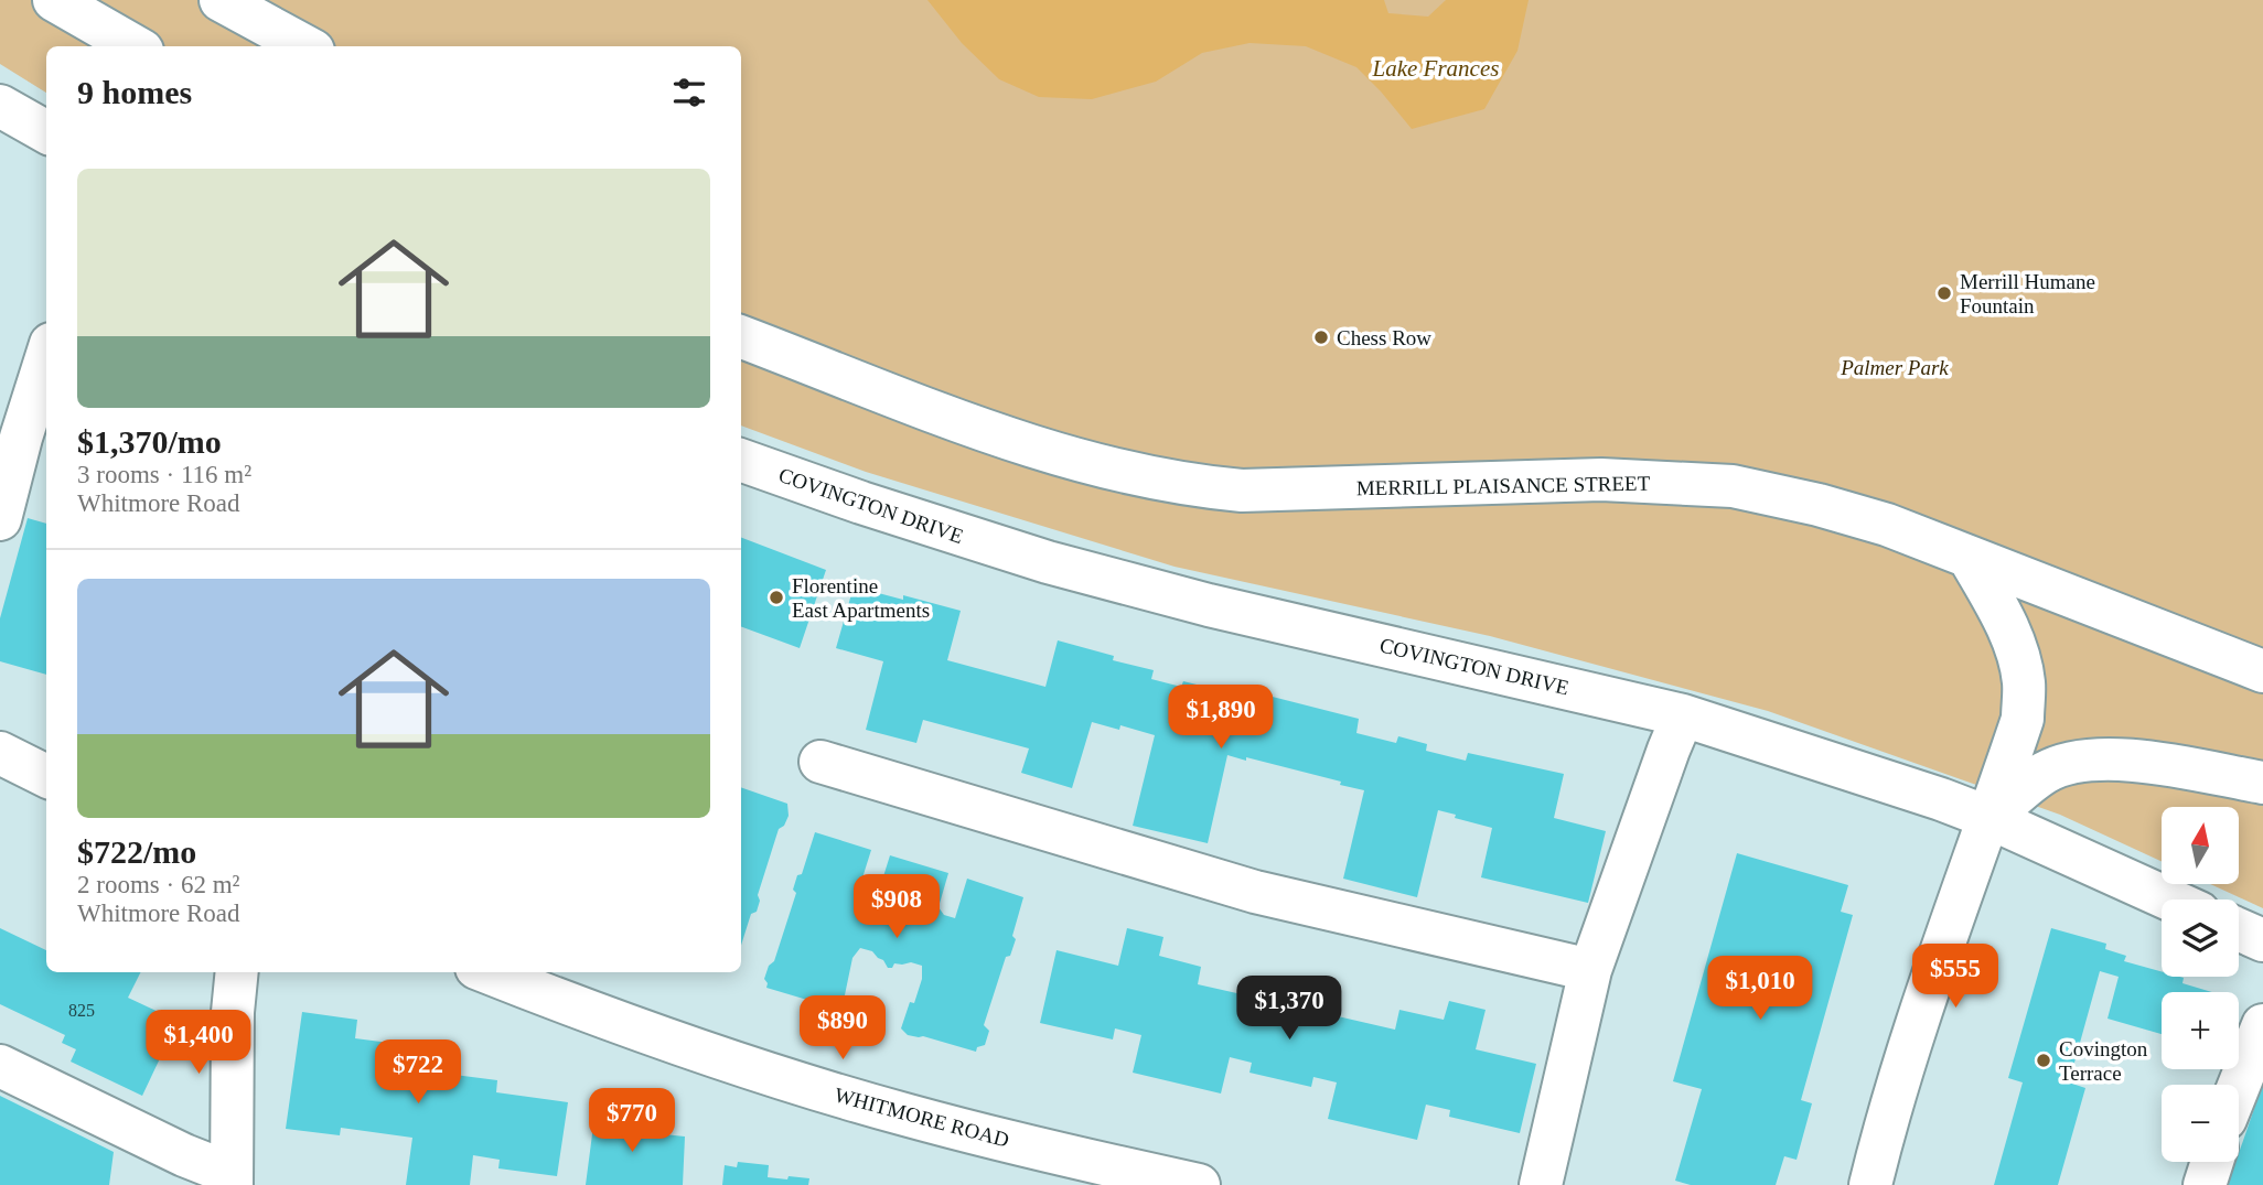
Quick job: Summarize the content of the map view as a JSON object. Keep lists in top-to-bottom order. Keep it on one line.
{"streets":{"street":["MERRILL PLAISANCE STREET","COVINGTON DRIVE","WHITMORE ROAD"]},"water":["Lake Frances"],"parks":["Palmer Park"],"places":["Merrill Humane Fountain","Chess Row","Florentine East Apartments","Covington Terrace"],"house_numbers":["825"],"north":"top","page":{"heading":"9 homes","list":[{"name":"$1,370/mo","note":"3 rooms · 116 m² · Whitmore Road"},{"name":"$722/mo","note":"2 rooms · 62 m² · Whitmore Road"}],"price":["$1,890","$908","$555","$1,010","$1,370","$890","$1,400","$722","$770"],"map_buttons":["+","−"]}}
